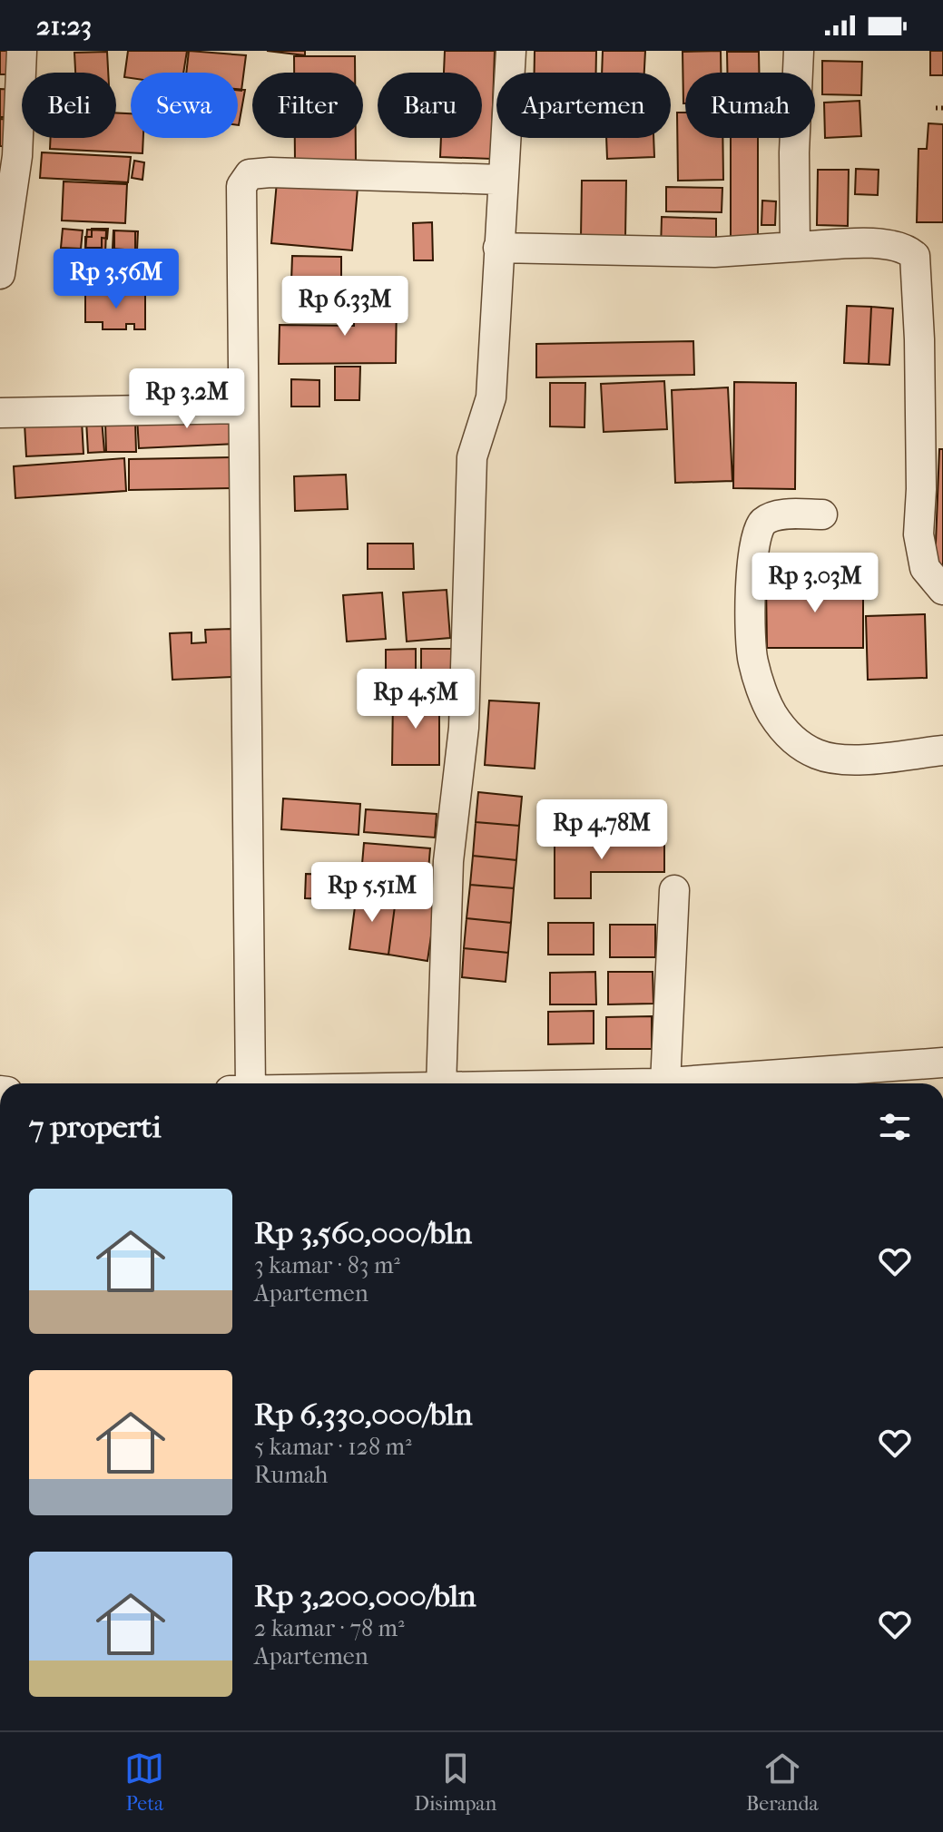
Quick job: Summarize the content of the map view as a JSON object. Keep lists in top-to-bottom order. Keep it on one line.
{"page":{"status":"21:23","chip":["Beli","Sewa","Filter","Baru","Apartemen","Rumah"],"price":["Rp 3.56M","Rp 6.33M","Rp 3.2M","Rp 3.03M","Rp 4.5M","Rp 4.78M","Rp 5.51M"],"heading":"7 properti","list":[{"name":"Rp 3,560,000/bln","note":"3 kamar · 83 m² · Apartemen"},{"name":"Rp 6,330,000/bln","note":"5 kamar · 128 m² · Rumah"},{"name":"Rp 3,200,000/bln","note":"2 kamar · 78 m² · Apartemen"}],"tabs":["Peta","Disimpan","Beranda"]}}
